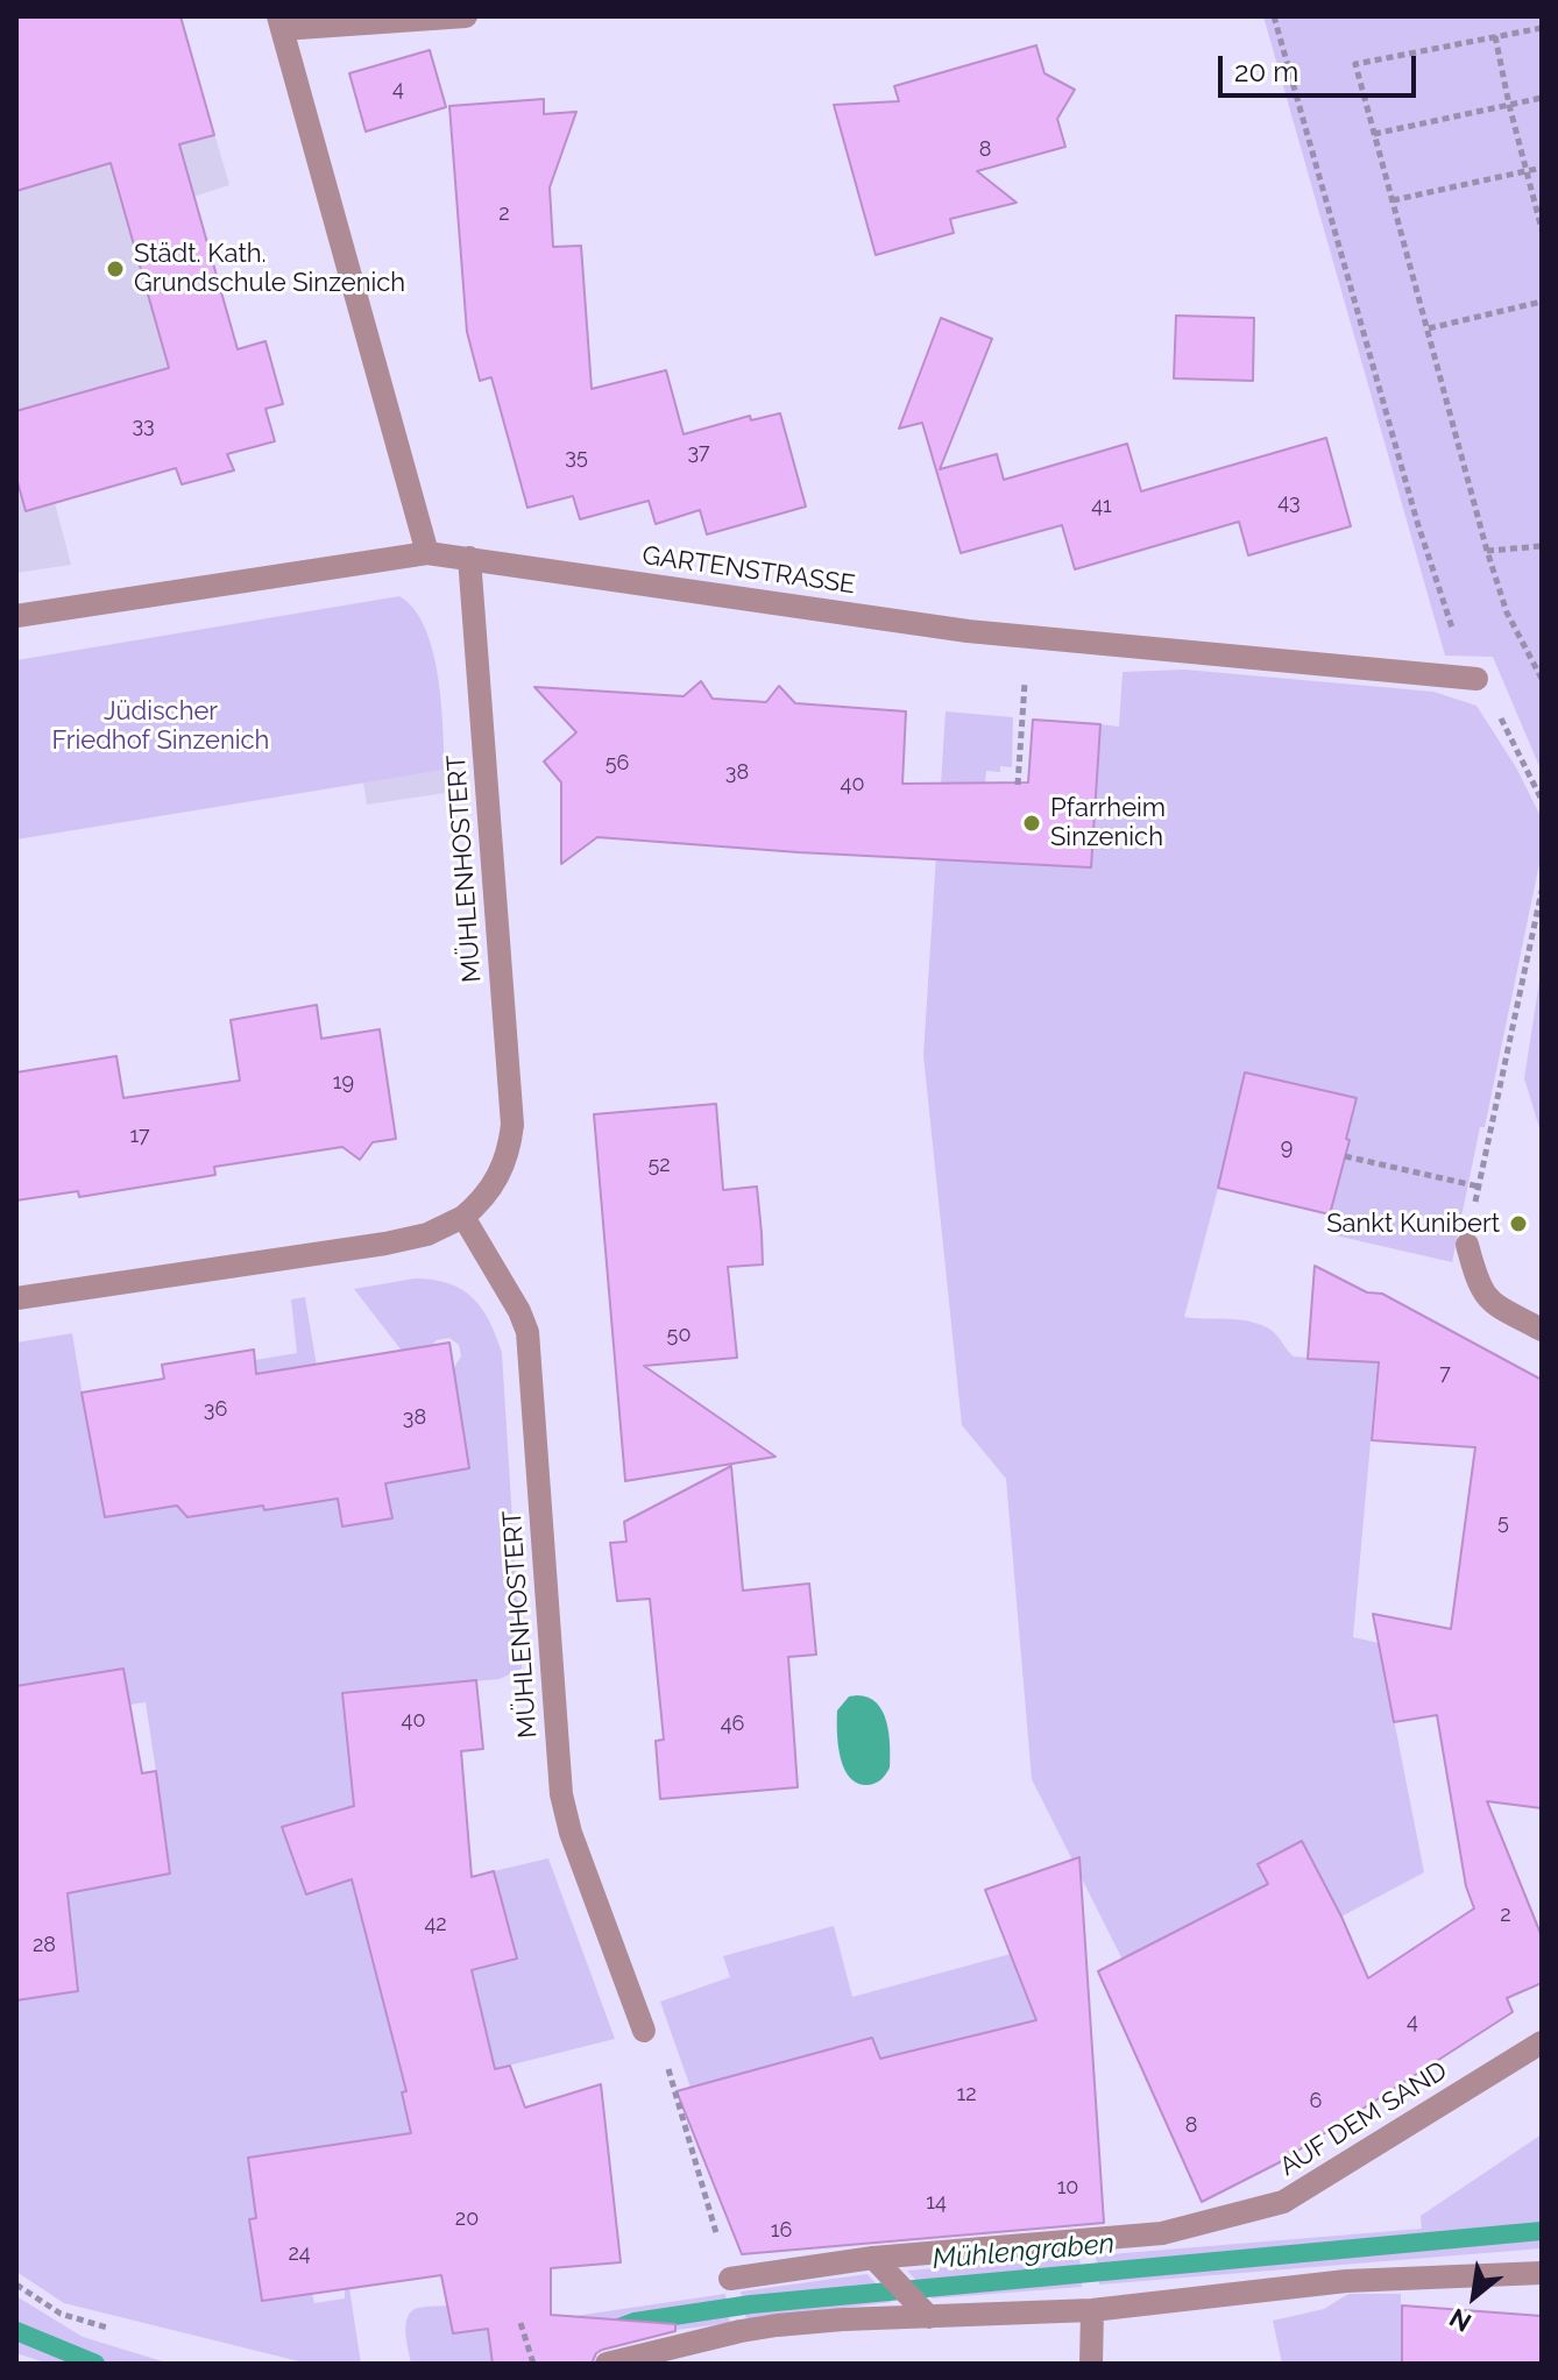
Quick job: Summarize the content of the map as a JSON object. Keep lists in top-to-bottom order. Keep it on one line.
{"streets":{"street":["GARTENSTRASSE","MÜHLENHOSTERT","AUF DEM SAND"]},"crossings":[["GARTENSTRASSE","MÜHLENHOSTERT"]],"water":["Mühlengraben"],"parks":["Jüdischer Friedhof Sinzenich"],"places":["Städt. Kath. Grundschule Sinzenich","Pfarrheim Sinzenich","Sankt Kunibert"],"house_numbers":["4","8","2","33","37","35","43","41","56","38","40","19","17","9","52","50","7","36","38","5","40","46","2","42","28","4","12","6","8","10","14","20","16","24"],"scale_bar":"20 m","north":"bottom left"}
